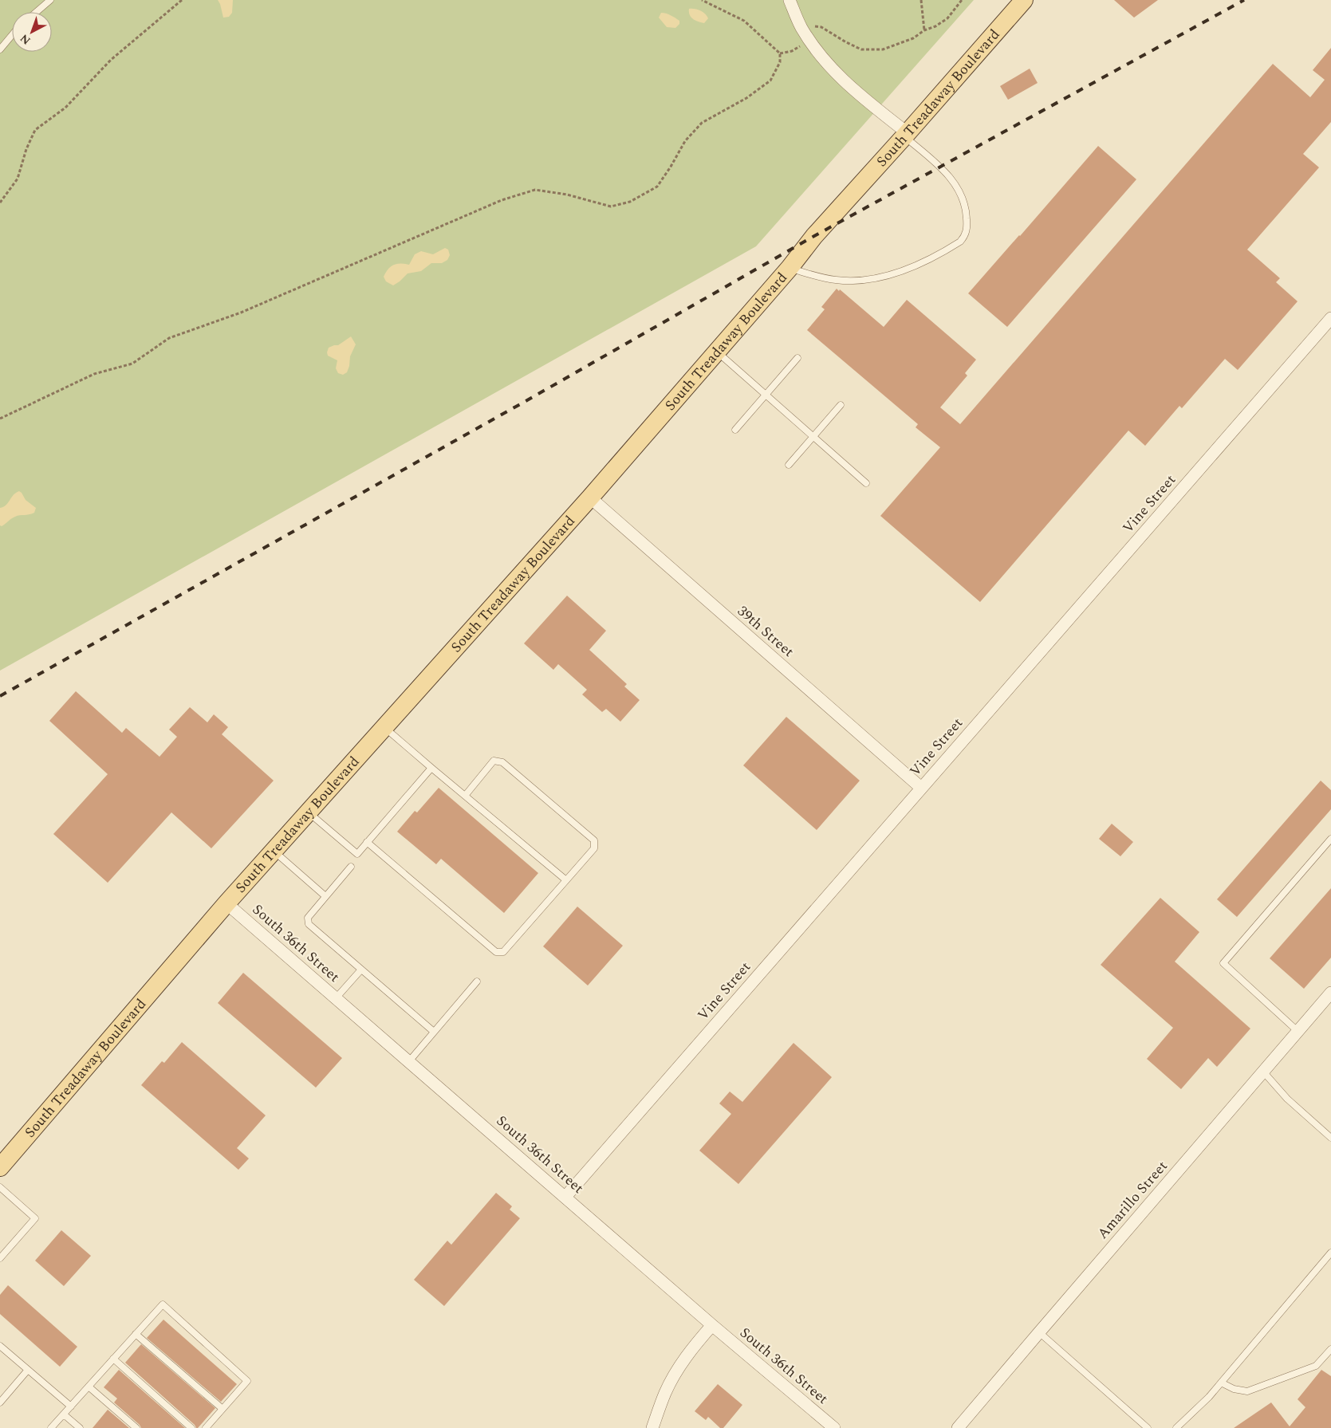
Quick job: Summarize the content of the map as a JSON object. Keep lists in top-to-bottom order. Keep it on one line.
{"streets":{"main road":["South Treadaway Boulevard"],"street":["Vine Street","39th Street","South 36th Street","Amarillo Street"]},"crossings":[["South Treadaway Boulevard","39th Street"],["South Treadaway Boulevard","South 36th Street"],["Vine Street","39th Street"],["Vine Street","South 36th Street"]],"north":"bottom left"}
